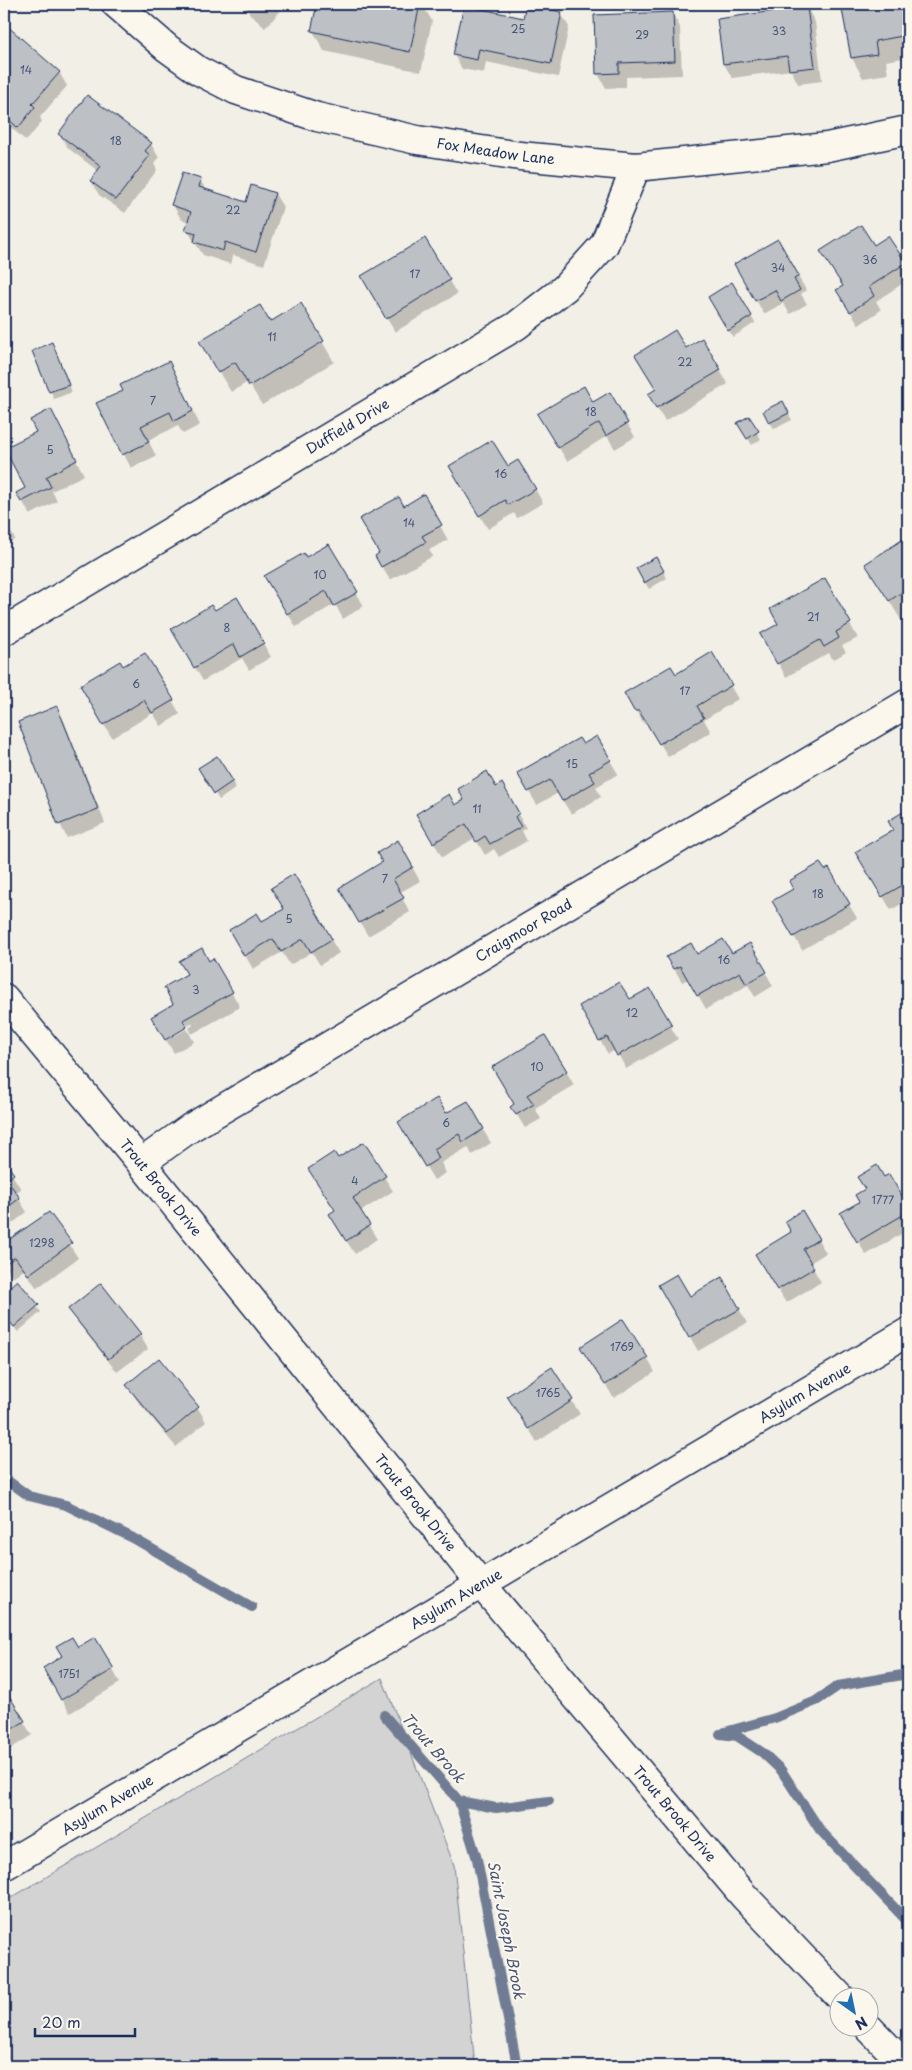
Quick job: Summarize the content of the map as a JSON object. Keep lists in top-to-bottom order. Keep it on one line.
{"streets":{"street":["Fox Meadow Lane","Duffield Drive","Craigmoor Road","Trout Brook Drive","Asylum Avenue"]},"crossings":[["Fox Meadow Lane","Duffield Drive"],["Craigmoor Road","Trout Brook Drive"],["Trout Brook Drive","Asylum Avenue"]],"water":["Trout Brook","Saint Joseph Brook"],"house_numbers":["25","33","29","14","18","22","36","34","17","11","22","7","18","5","16","14","10","21","8","6","17","15","11","7","18","5","16","3","12","10","6","4","1777","1298","1769","1765","1751"],"scale_bar":"20 m","north":"bottom right"}
